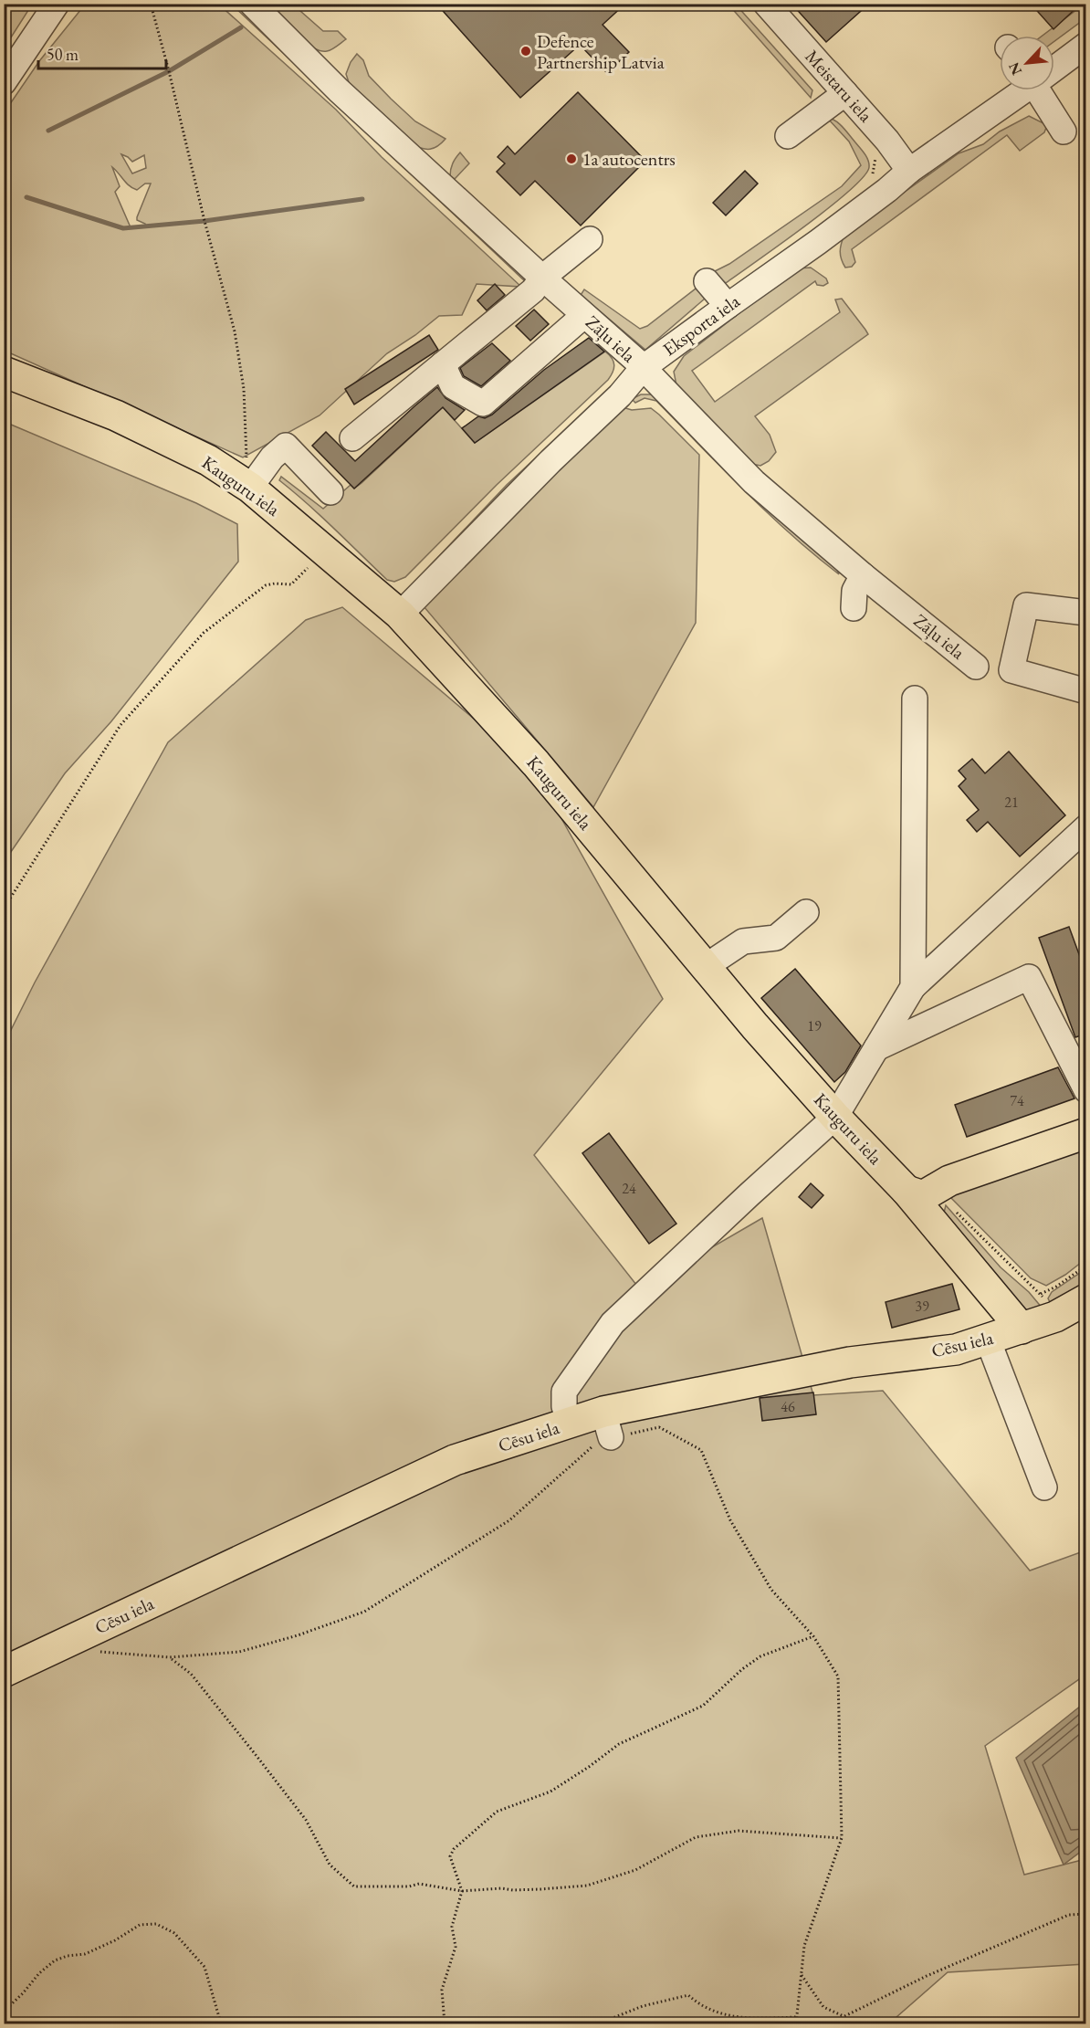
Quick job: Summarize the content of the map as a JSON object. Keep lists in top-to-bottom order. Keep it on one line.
{"streets":{"main road":["Kauguru iela","Cēsu iela"],"street":["Meistaru iela","Eksporta iela","Zāļu iela"]},"crossings":[["Meistaru iela","Eksporta iela"],["Eksporta iela","Zāļu iela"],["Eksporta iela","Kauguru iela"],["Kauguru iela","Cēsu iela"]],"places":["Defence Partnership Latvia","1a autocentrs"],"house_numbers":["21","19","74","24","39","46"],"scale_bar":"50 m","north":"bottom left"}
